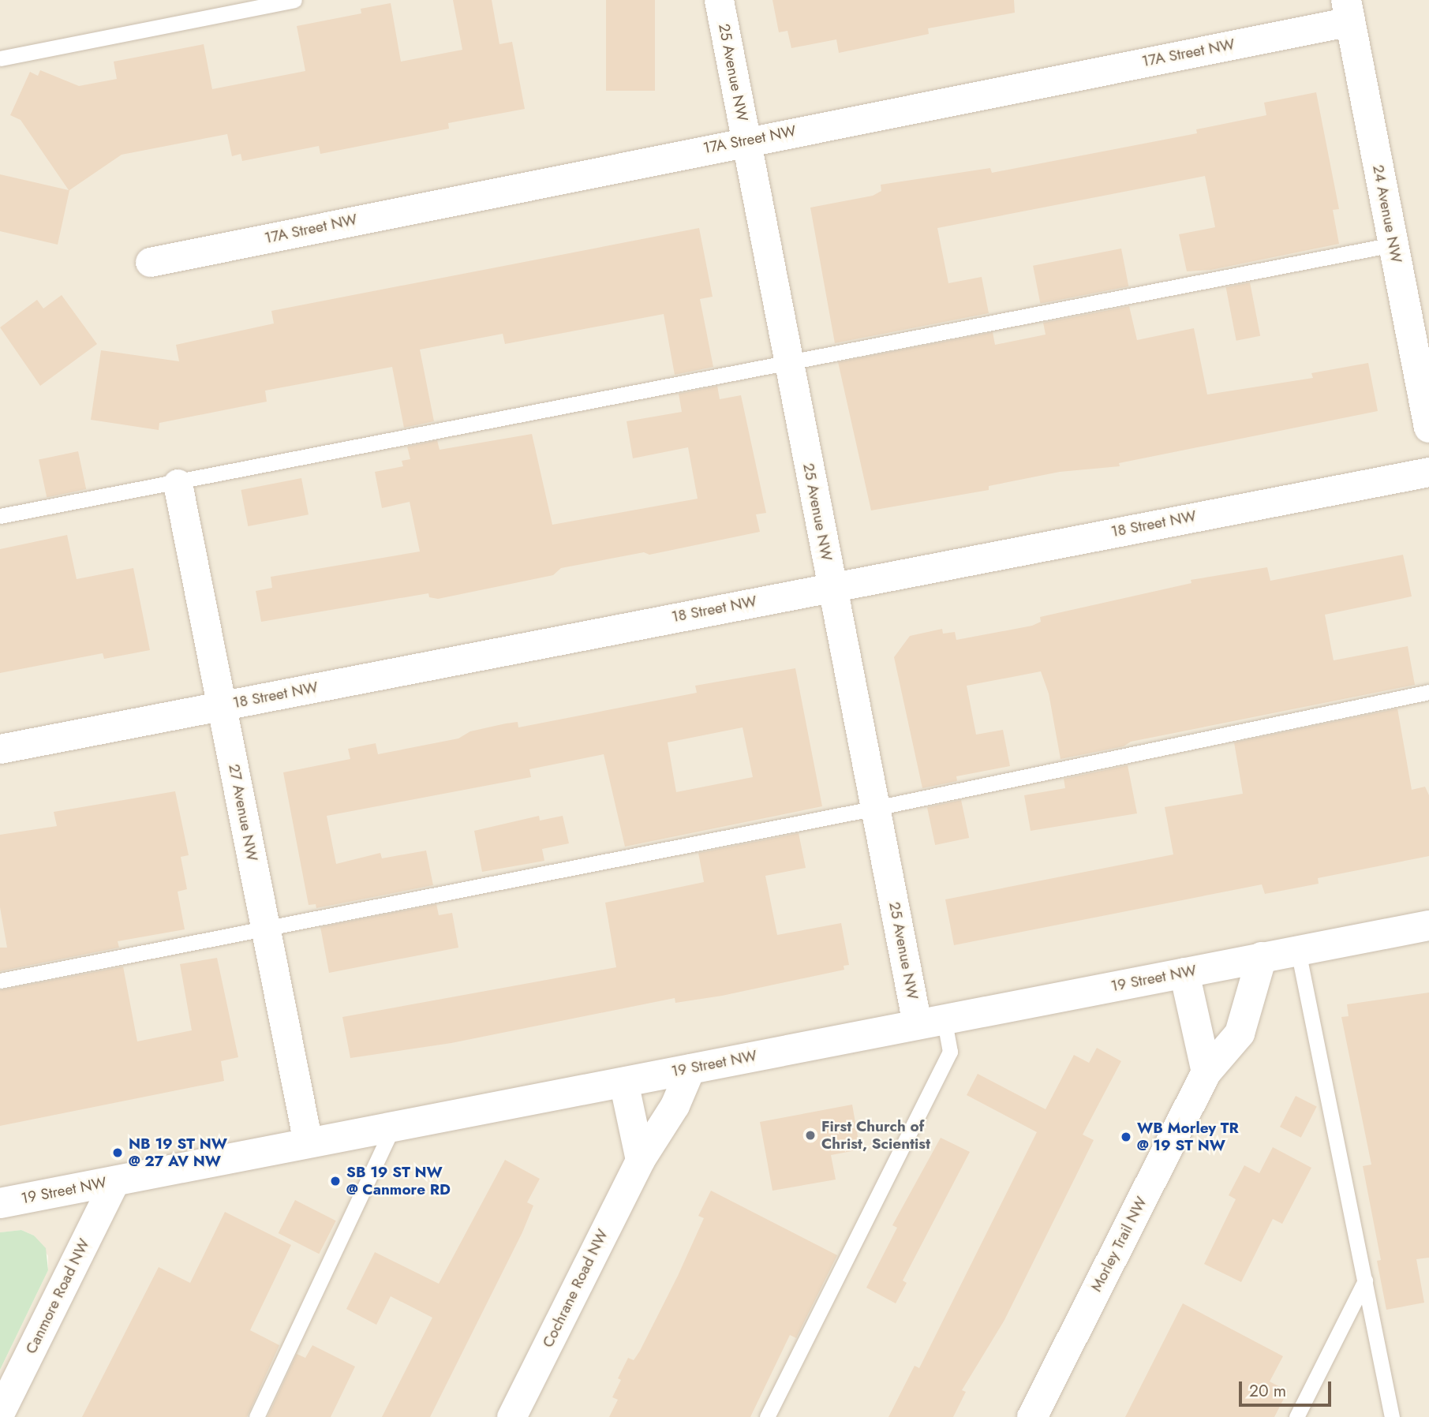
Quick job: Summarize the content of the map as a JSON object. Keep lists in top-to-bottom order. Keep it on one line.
{"streets":{"street":["17A Street NW","25 Avenue NW","24 Avenue NW","18 Street NW","27 Avenue NW","19 Street NW","Morley Trail NW","Cochrane Road NW","Canmore Road NW"]},"crossings":[["17A Street NW","25 Avenue NW"],["17A Street NW","24 Avenue NW"],["25 Avenue NW","18 Street NW"],["25 Avenue NW","19 Street NW"],["18 Street NW","27 Avenue NW"],["27 Avenue NW","19 Street NW"],["19 Street NW","Morley Trail NW"],["19 Street NW","Cochrane Road NW"],["19 Street NW","Canmore Road NW"]],"places":["First Church of Christ, Scientist","WB Morley TR @ 19 ST NW","NB 19 ST NW @ 27 AV NW","SB 19 ST NW @ Canmore RD"],"scale_bar":"20 m"}
